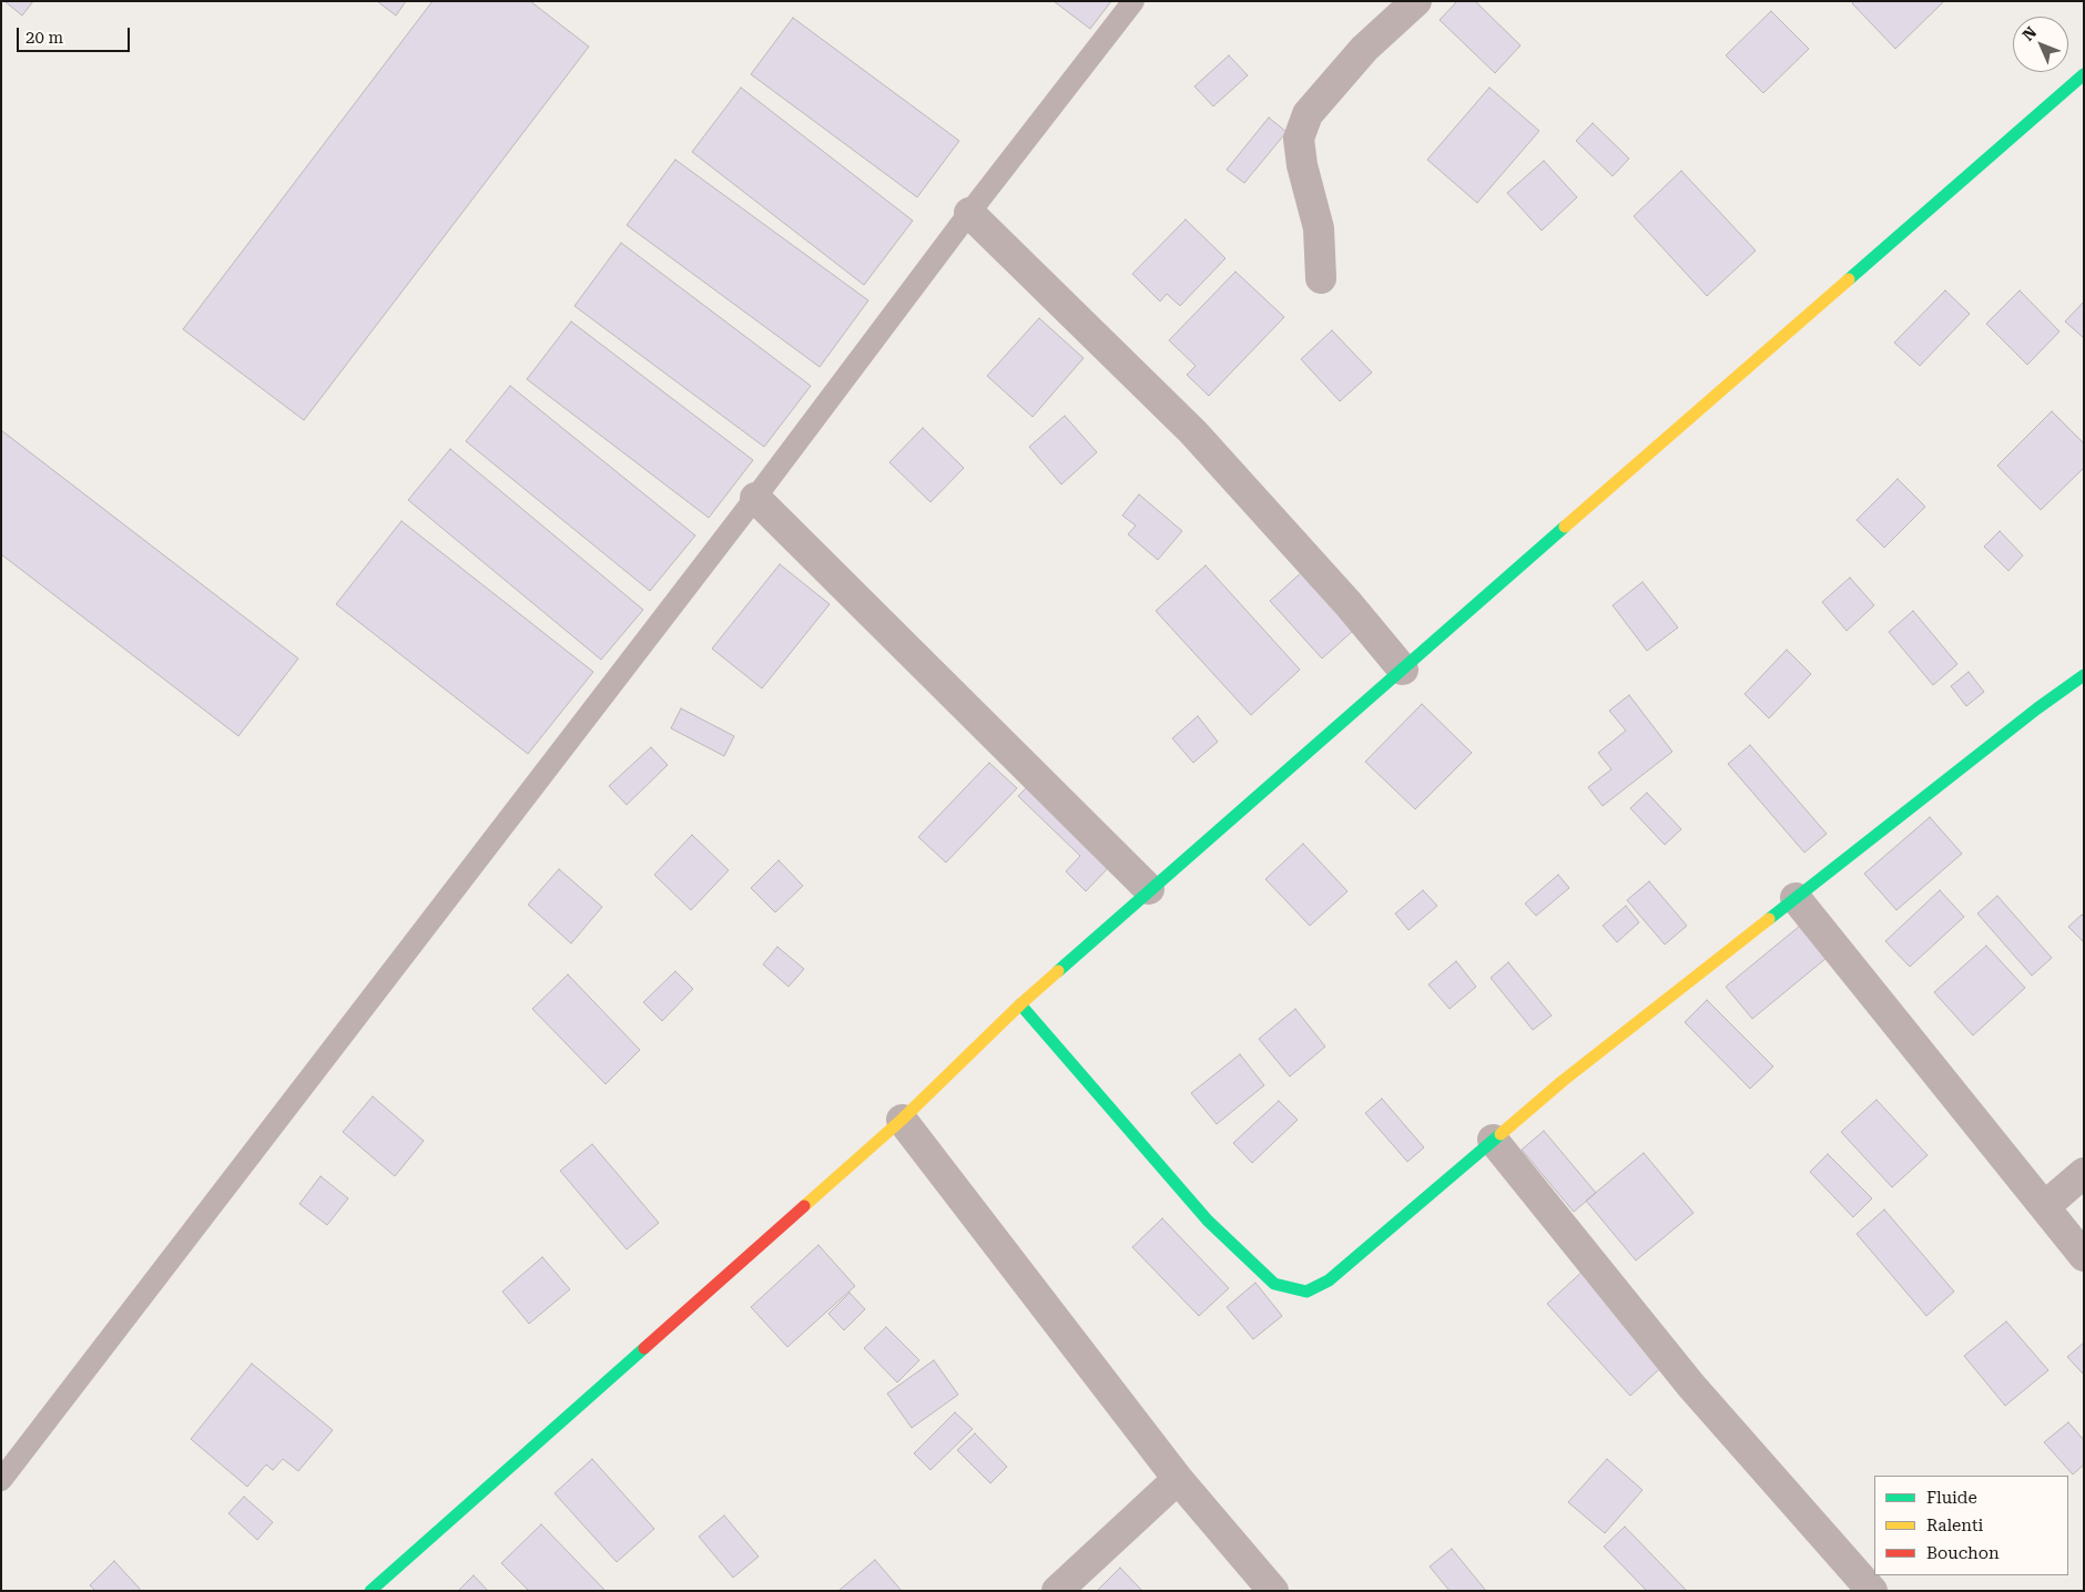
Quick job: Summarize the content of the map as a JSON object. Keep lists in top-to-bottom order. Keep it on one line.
{"legend":["Fluide","Ralenti","Bouchon"],"scale_bar":"20 m","north":"top left"}
